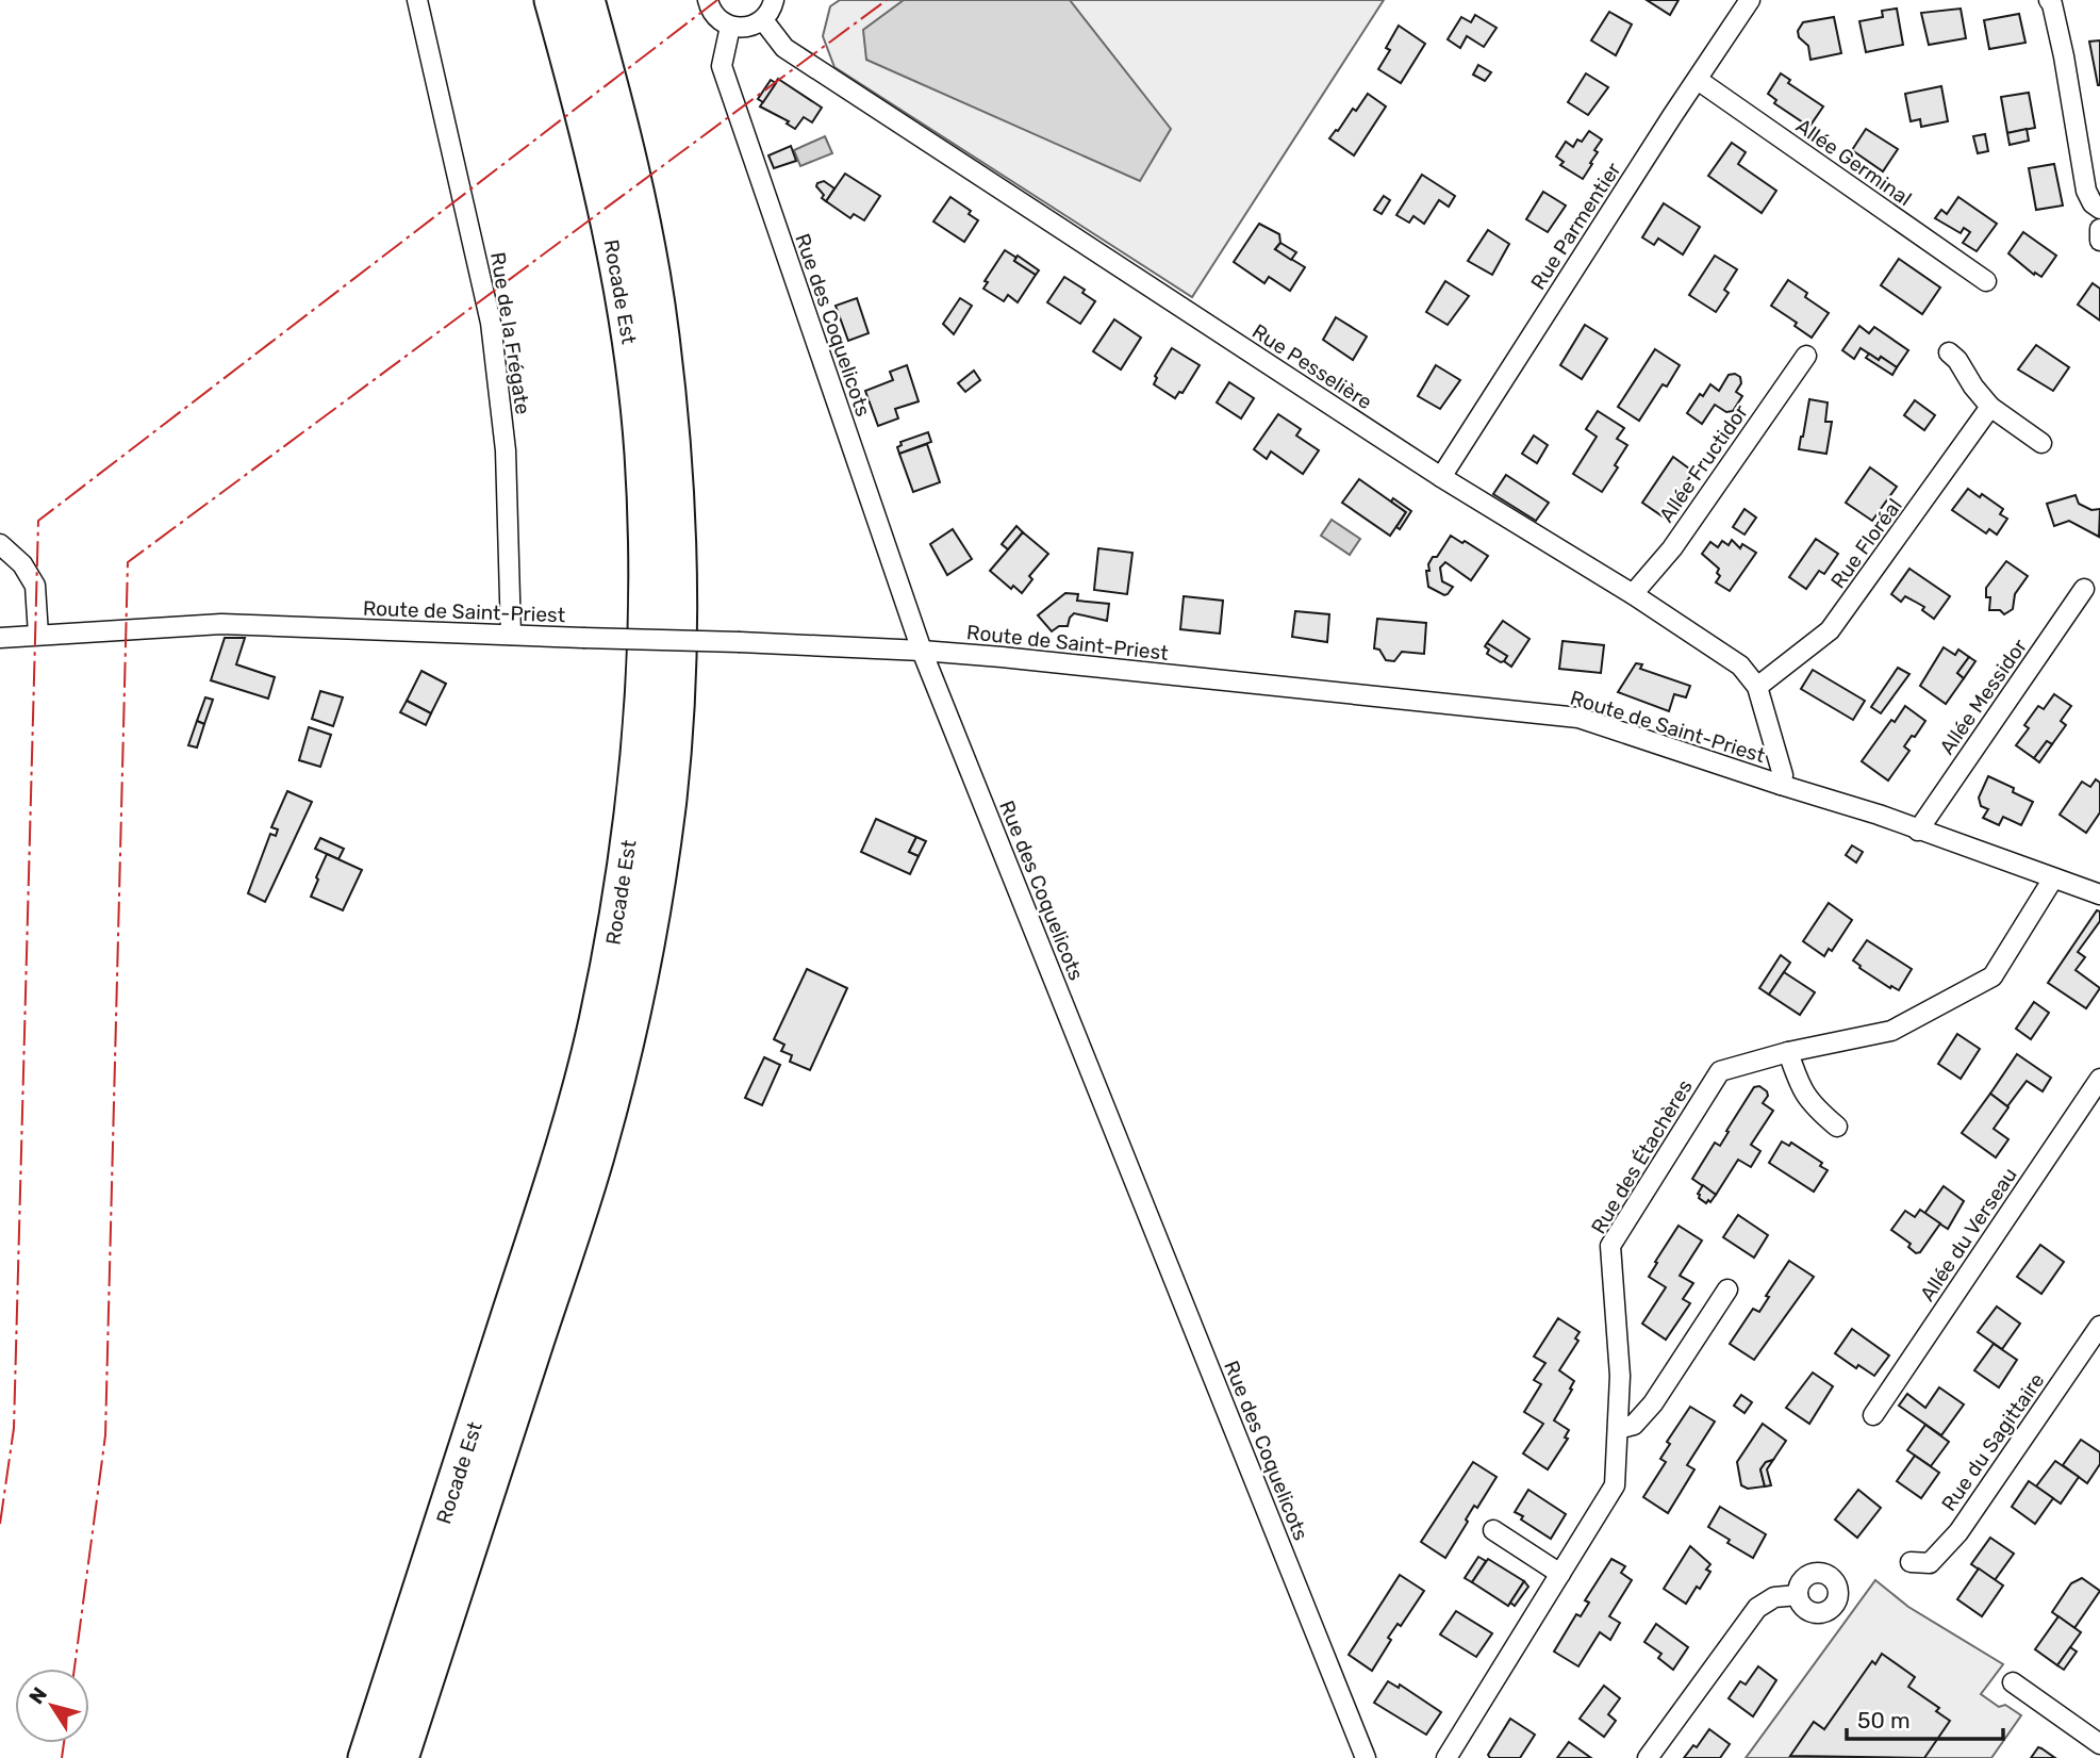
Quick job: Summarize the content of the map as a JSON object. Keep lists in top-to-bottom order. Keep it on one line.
{"streets":{"highway":["Rocade Est"],"street":["Allée Germinal","Rue Parmentier","Rue des Coquelicots","Rue de la Frégate","Rue Pesselière","Allée Fructidor","Rue Floréal","Route de Saint-Priest","Allée Messidor","Rue des Étachères","Allée du Verseau","Rue du Sagittaire"]},"crossings":[["Allée Germinal","Rue Parmentier"],["Rue Parmentier","Rue Pesselière"],["Rue des Coquelicots","Route de Saint-Priest"],["Rue de la Frégate","Route de Saint-Priest"],["Rue Pesselière","Allée Fructidor"],["Rue Pesselière","Rue Floréal"],["Rue Pesselière","Route de Saint-Priest"],["Route de Saint-Priest","Allée Messidor"],["Route de Saint-Priest","Rue des Étachères"]],"scale_bar":"50 m","north":"top left"}
